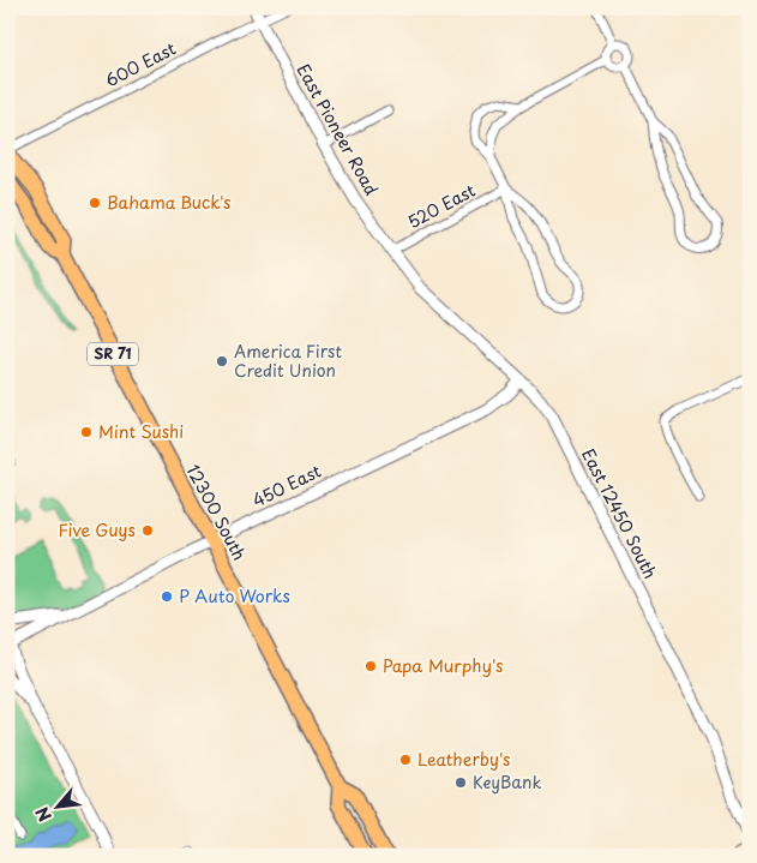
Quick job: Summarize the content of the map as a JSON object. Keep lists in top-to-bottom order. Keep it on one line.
{"streets":{"main road":["SR 71","12300 South"],"street":["600 East","East Pioneer Road","520 East","450 East","East 12450 South"]},"crossings":[["600 East","East Pioneer Road"],["600 East","12300 South"],["East Pioneer Road","520 East"],["East Pioneer Road","East 12450 South"],["520 East","East 12450 South"],["450 East","12300 South"],["450 East","East 12450 South"]],"places":["Bahama Buck's","America First Credit Union","Mint Sushi","Five Guys","P Auto Works","Papa Murphy's","Leatherby's","KeyBank"],"north":"bottom left"}
